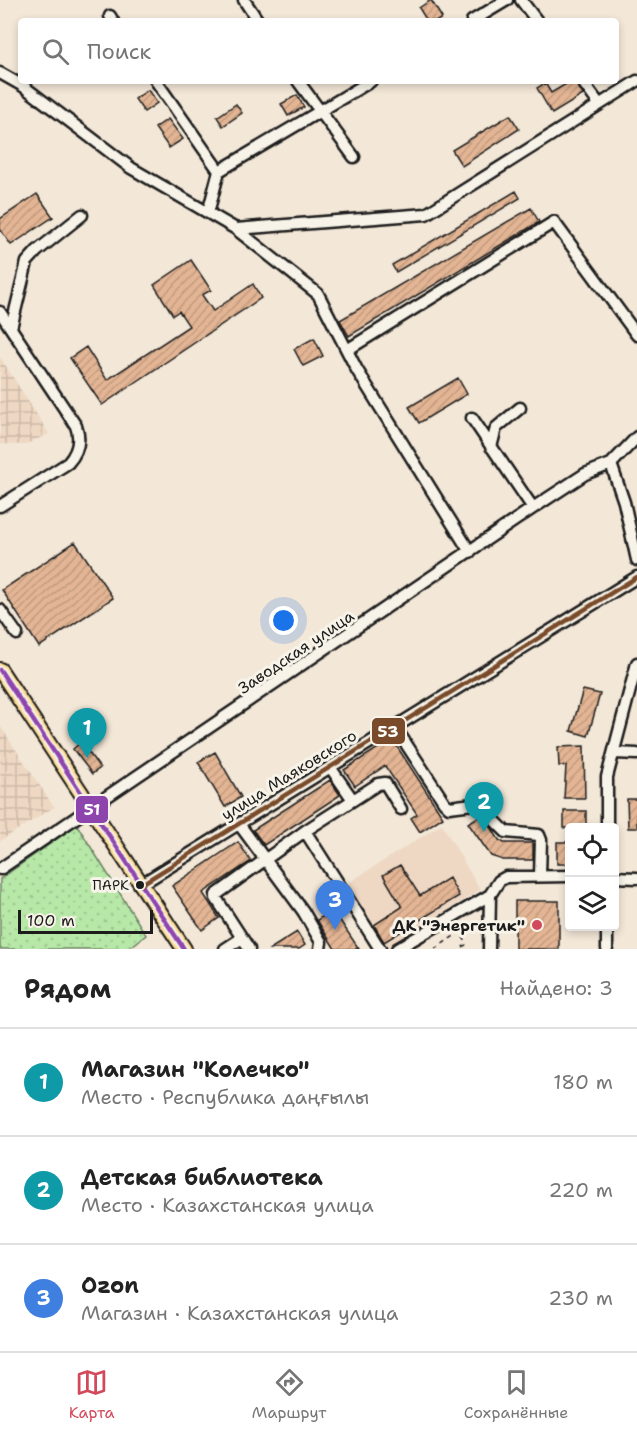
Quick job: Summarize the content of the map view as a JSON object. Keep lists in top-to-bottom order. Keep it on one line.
{"streets":{"street":["Заводская улица","улица Маяковского"]},"places":["ПАРК","ДК \"Энергетик\""],"lines":["transit line 53","transit line 51"],"scale_bar":"100 m","page":{"search":"Поиск","pins":["1","2","3"],"scale":"100 m","heading":["Рядом","Найдено: 3"],"list":[{"mark":"1","name":"Магазин \"Колечко\"","note":"Место · Республика даңғылы","value":"180 m"},{"mark":"2","name":"Детская библиотека","note":"Место · Казахстанская улица","value":"220 m"},{"mark":"3","name":"Ozon","note":"Магазин · Казахстанская улица","value":"230 m"}],"nav":["Карта","Маршрут","Сохранённые"]}}
